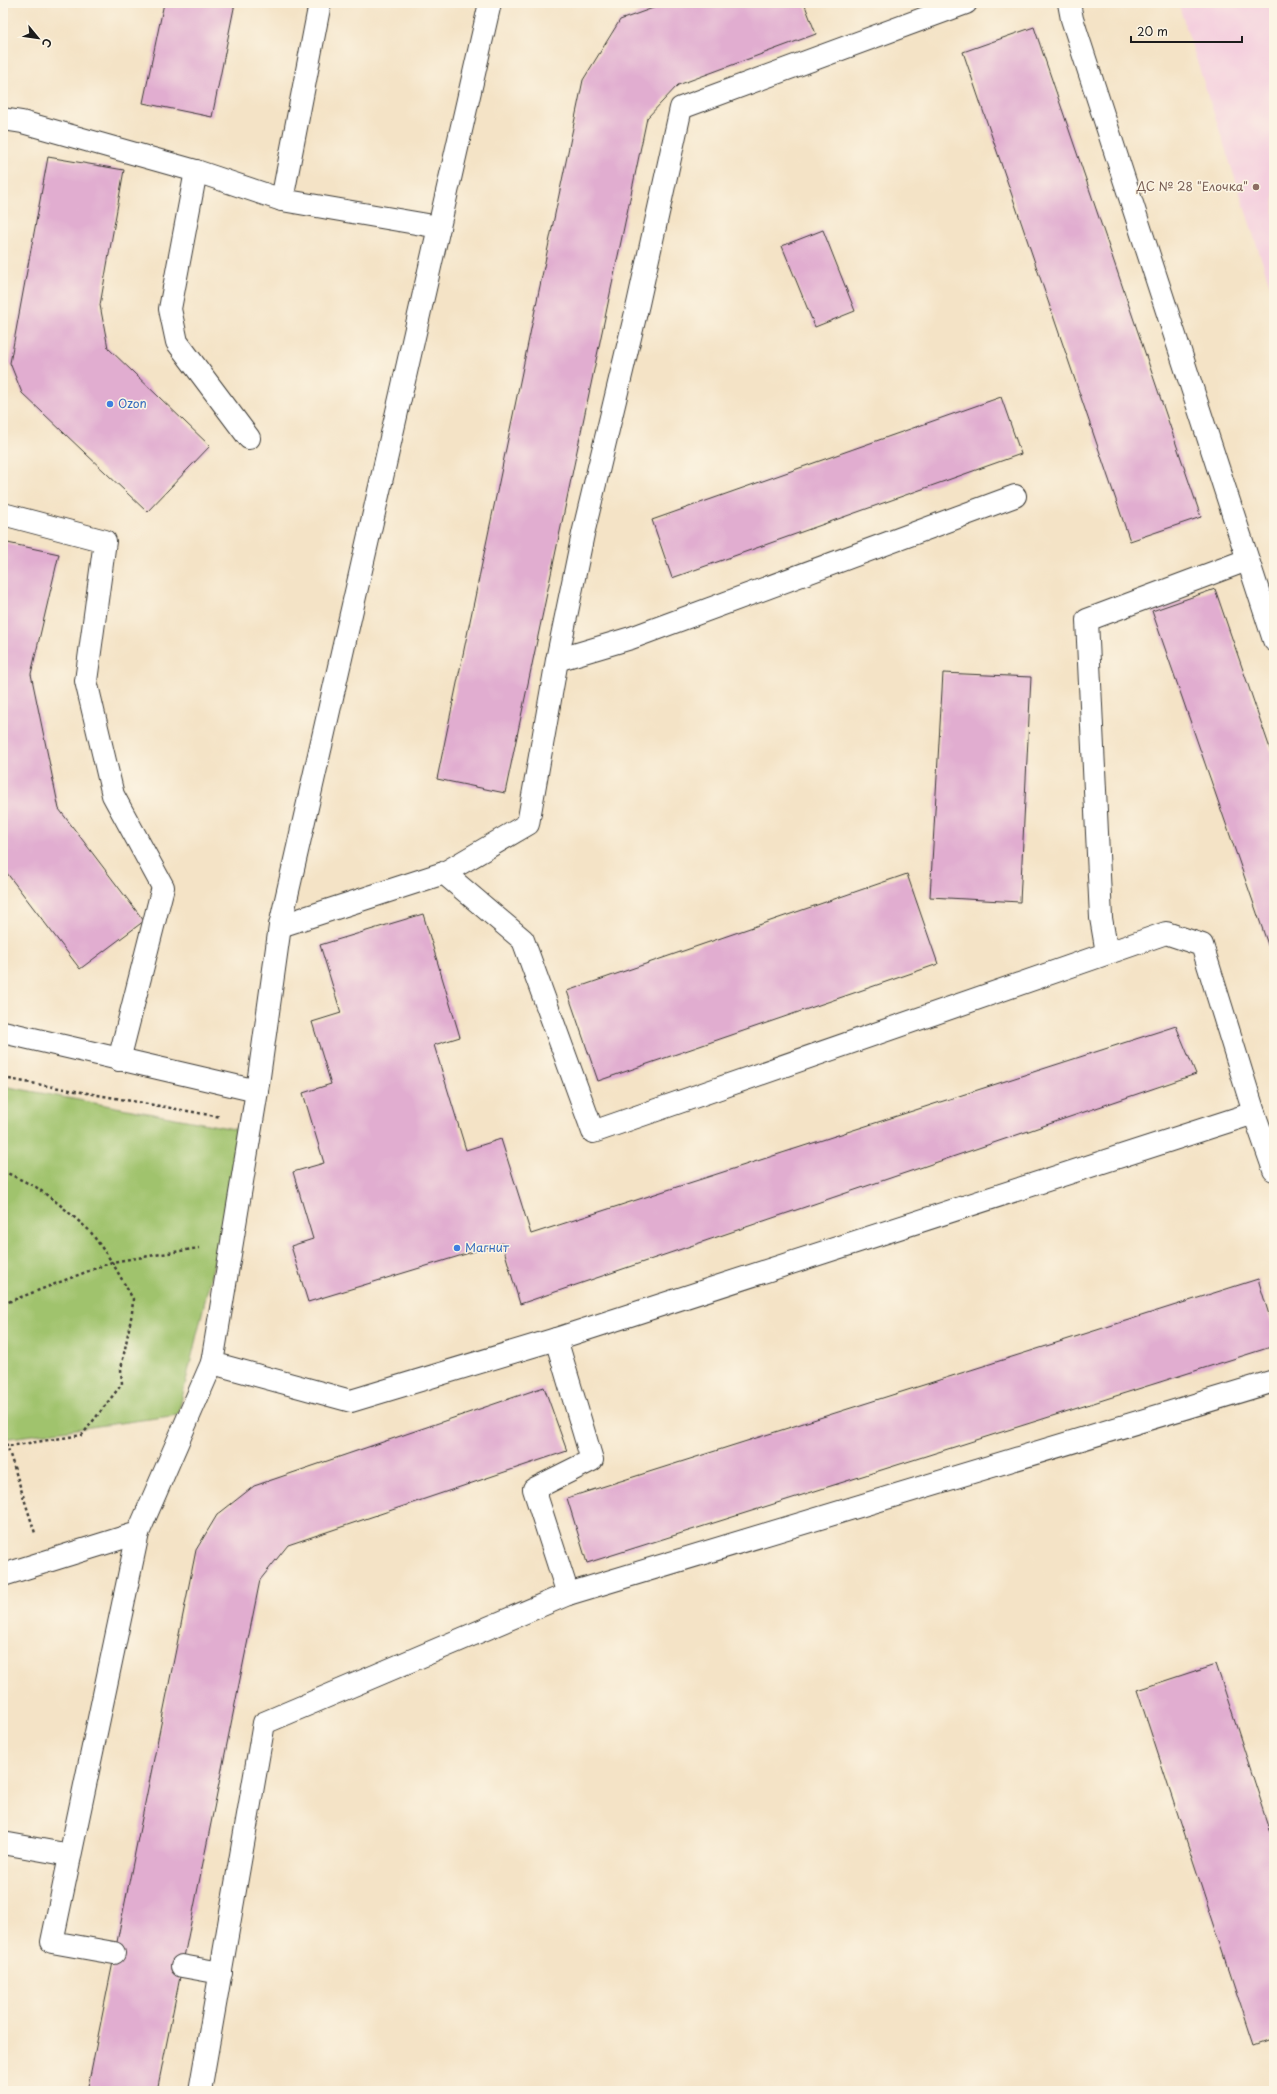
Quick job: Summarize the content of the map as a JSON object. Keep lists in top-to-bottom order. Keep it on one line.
{"places":["ДС № 28 \"Елочка\"","Ozon","Магнит"],"scale_bar":"20 m","north":"bottom right"}
